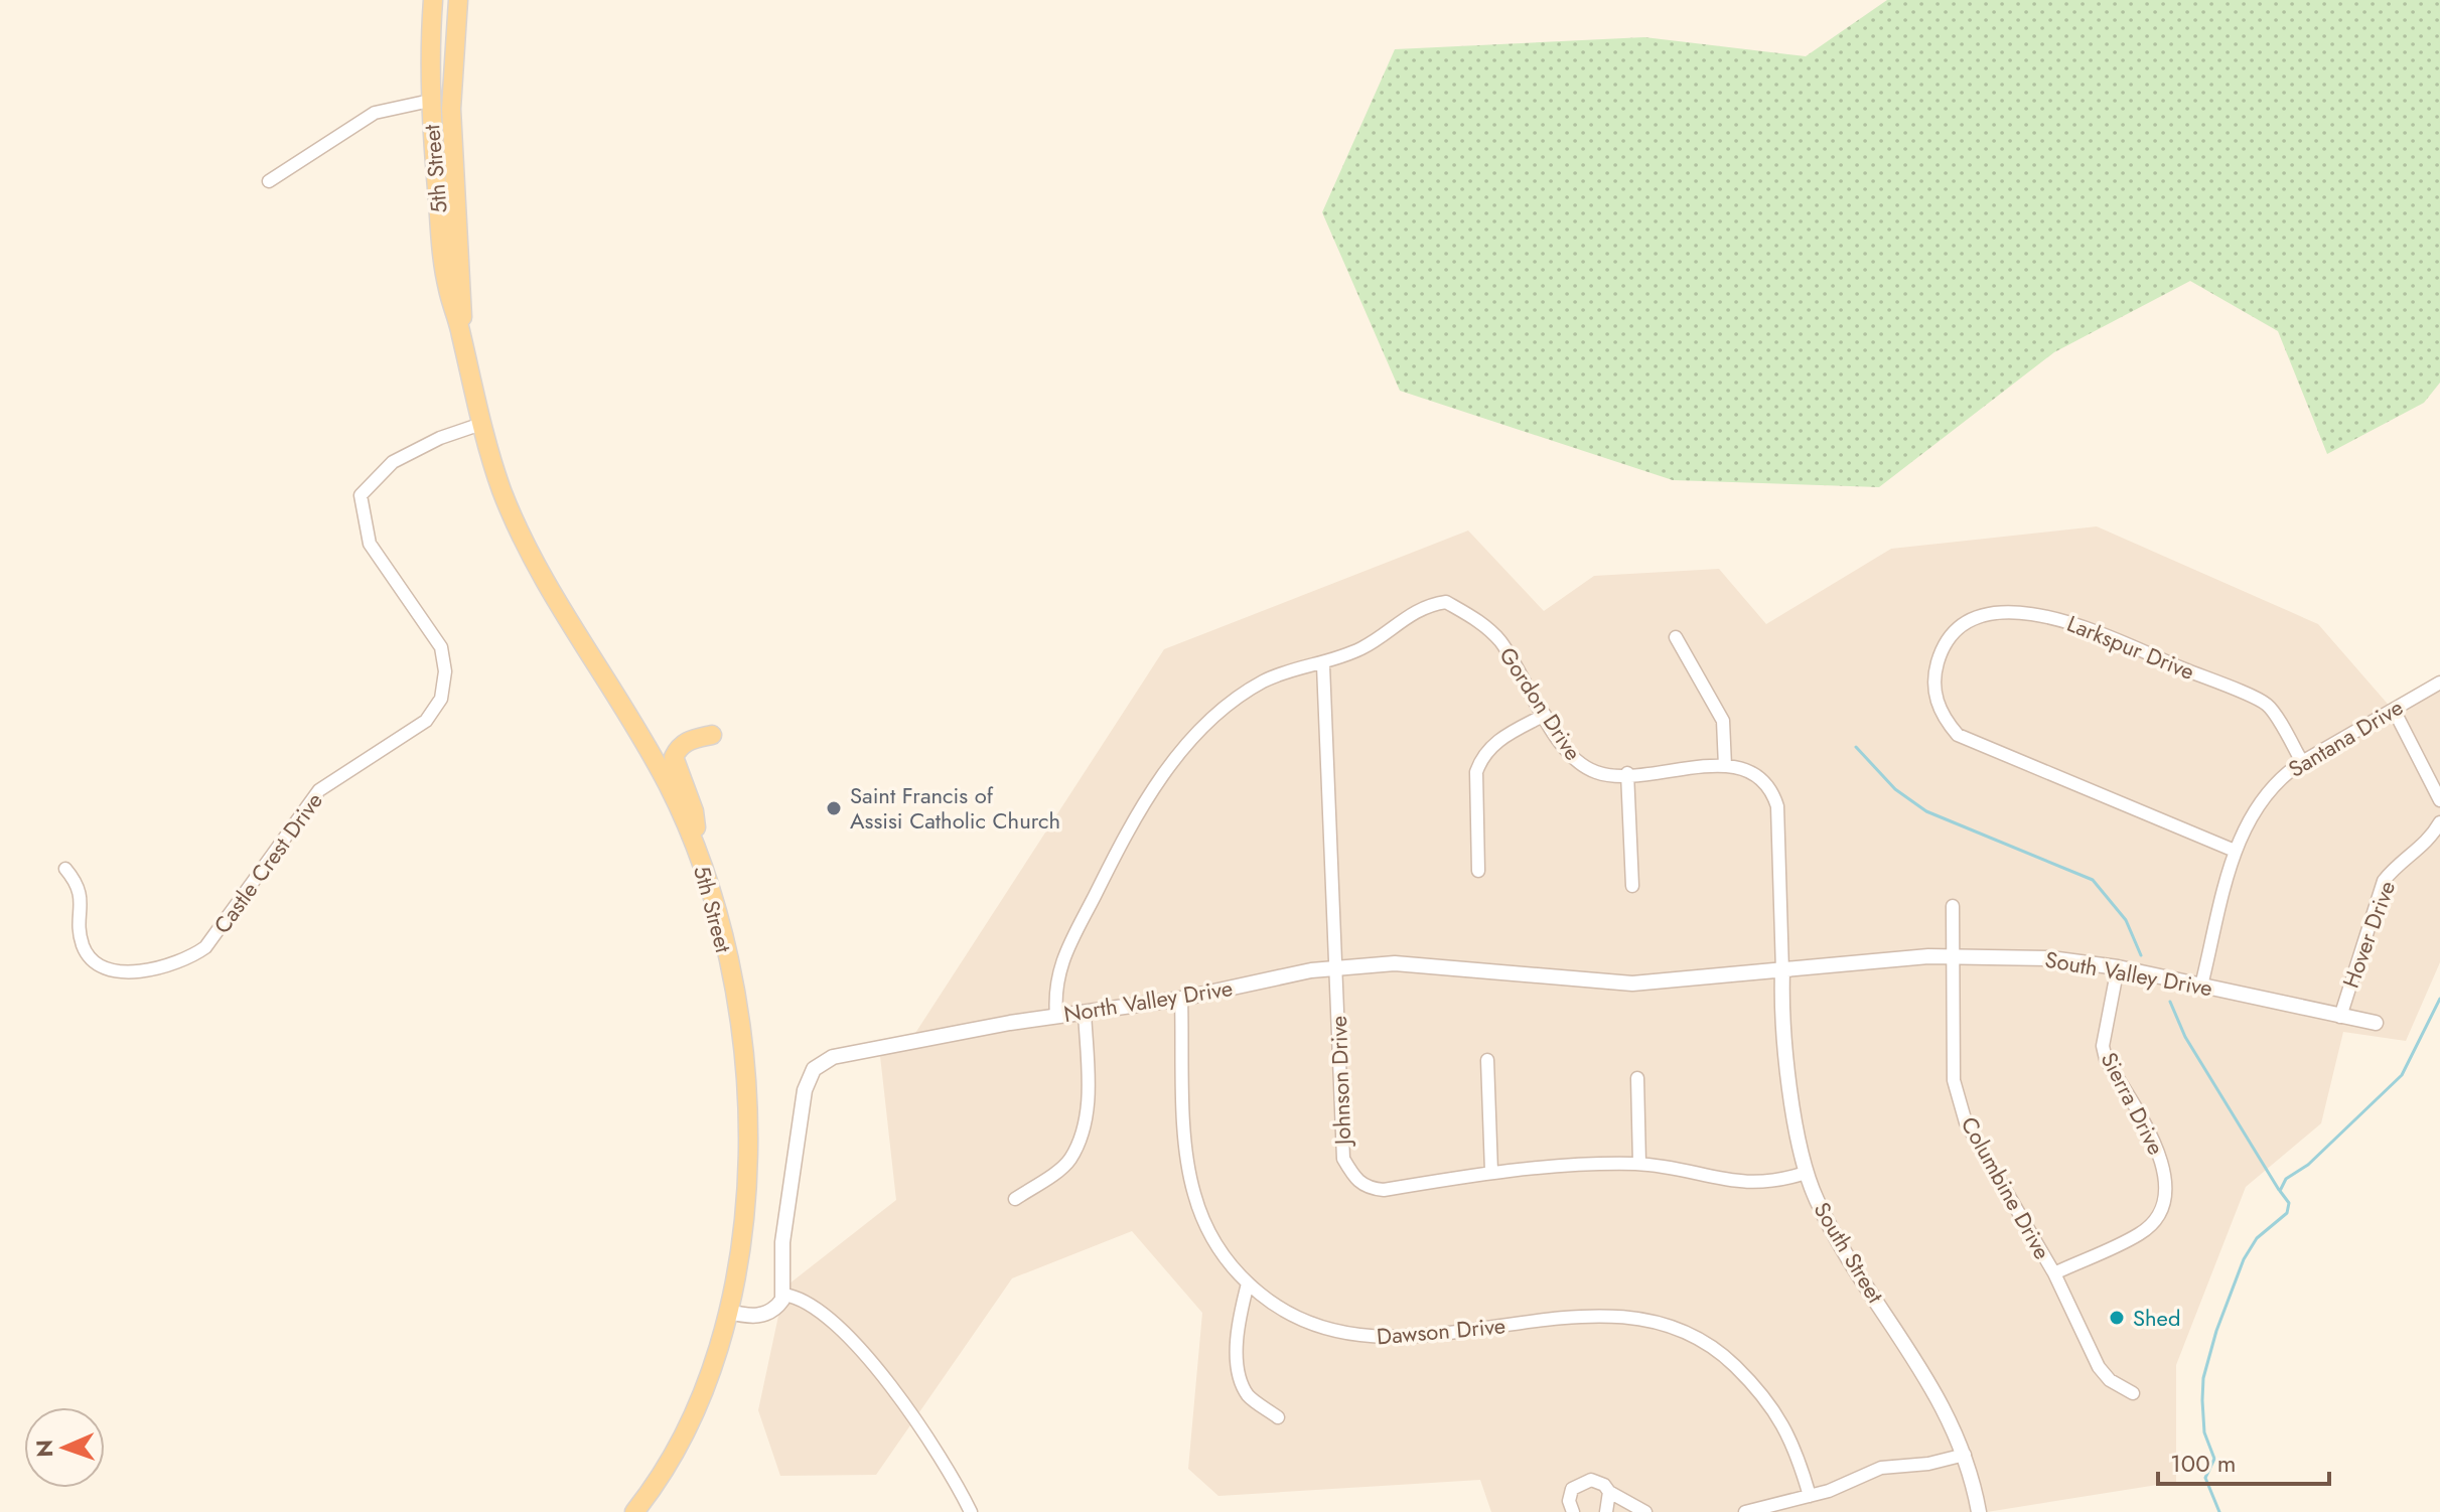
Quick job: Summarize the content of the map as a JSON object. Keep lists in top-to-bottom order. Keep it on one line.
{"streets":{"main road":["5th Street"],"street":["Larkspur Drive","Gordon Drive","Santana Drive","Castle Crest Drive","Hover Drive","South Valley Drive","North Valley Drive","Johnson Drive","Sierra Drive","Columbine Drive","South Street","Dawson Drive"]},"crossings":[["5th Street","Castle Crest Drive"],["Larkspur Drive","Santana Drive"],["Gordon Drive","South Valley Drive"],["Gordon Drive","North Valley Drive"],["Gordon Drive","Johnson Drive"],["Gordon Drive","South Street"],["Santana Drive","South Valley Drive"],["Hover Drive","South Valley Drive"],["South Valley Drive","North Valley Drive"],["South Valley Drive","Sierra Drive"],["South Valley Drive","Columbine Drive"],["South Valley Drive","South Street"],["North Valley Drive","Johnson Drive"],["North Valley Drive","South Street"],["North Valley Drive","Dawson Drive"],["Johnson Drive","South Street"],["Sierra Drive","Columbine Drive"]],"places":["Saint Francis of Assisi Catholic Church","Shed"],"scale_bar":"100 m","north":"left"}
